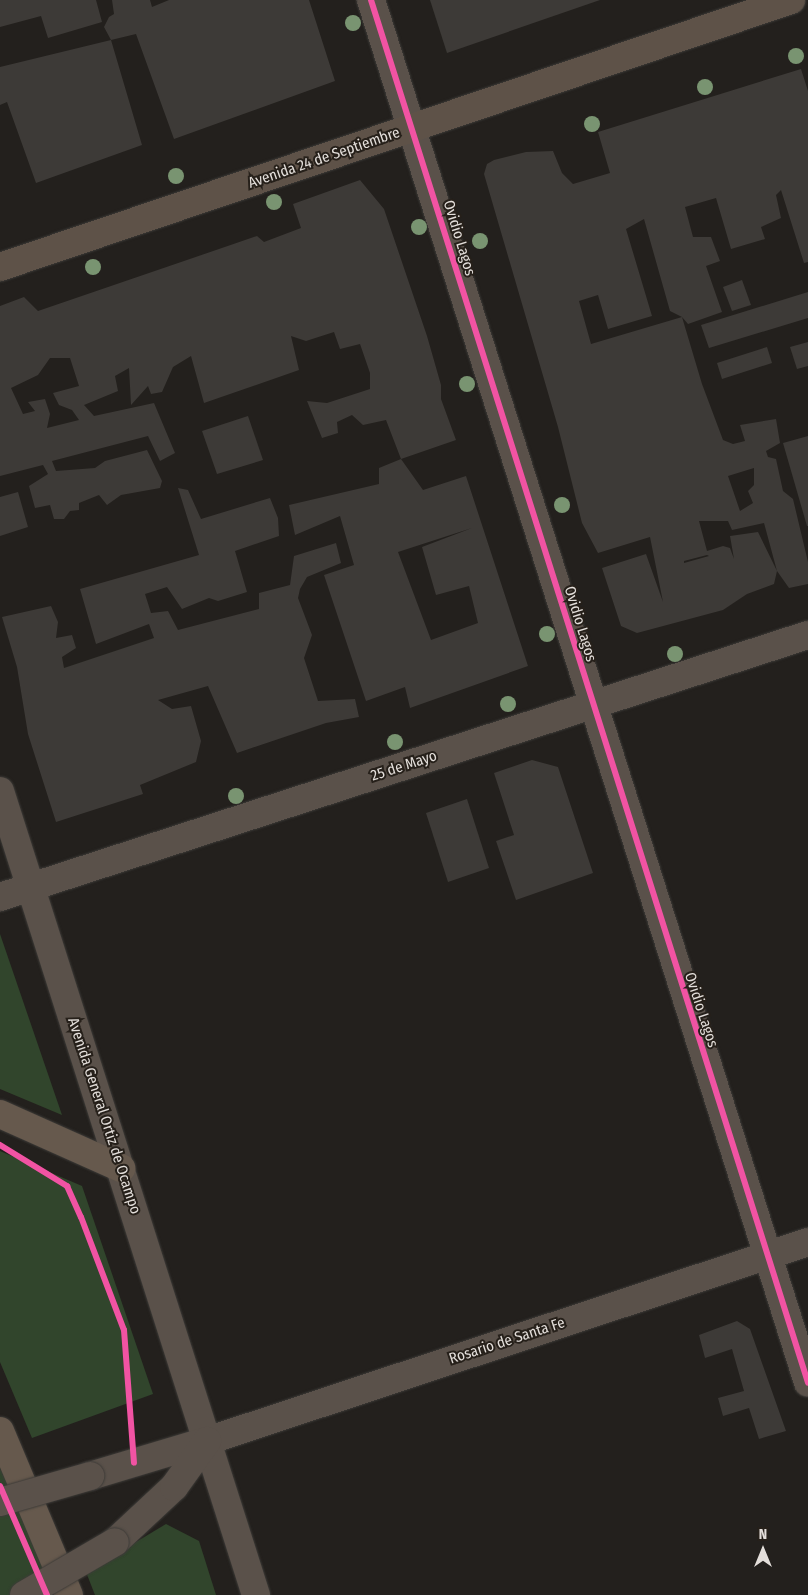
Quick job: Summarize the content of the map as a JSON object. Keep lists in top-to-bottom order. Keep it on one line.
{"streets":{"main road":["Avenida 24 de Septiembre"],"street":["Ovidio Lagos","25 de Mayo","Avenida General Ortiz de Ocampo","Rosario de Santa Fe"]},"crossings":[["Avenida 24 de Septiembre","Ovidio Lagos"],["Ovidio Lagos","25 de Mayo"],["Ovidio Lagos","Rosario de Santa Fe"],["25 de Mayo","Avenida General Ortiz de Ocampo"],["Avenida General Ortiz de Ocampo","Rosario de Santa Fe"]],"north":"top"}
